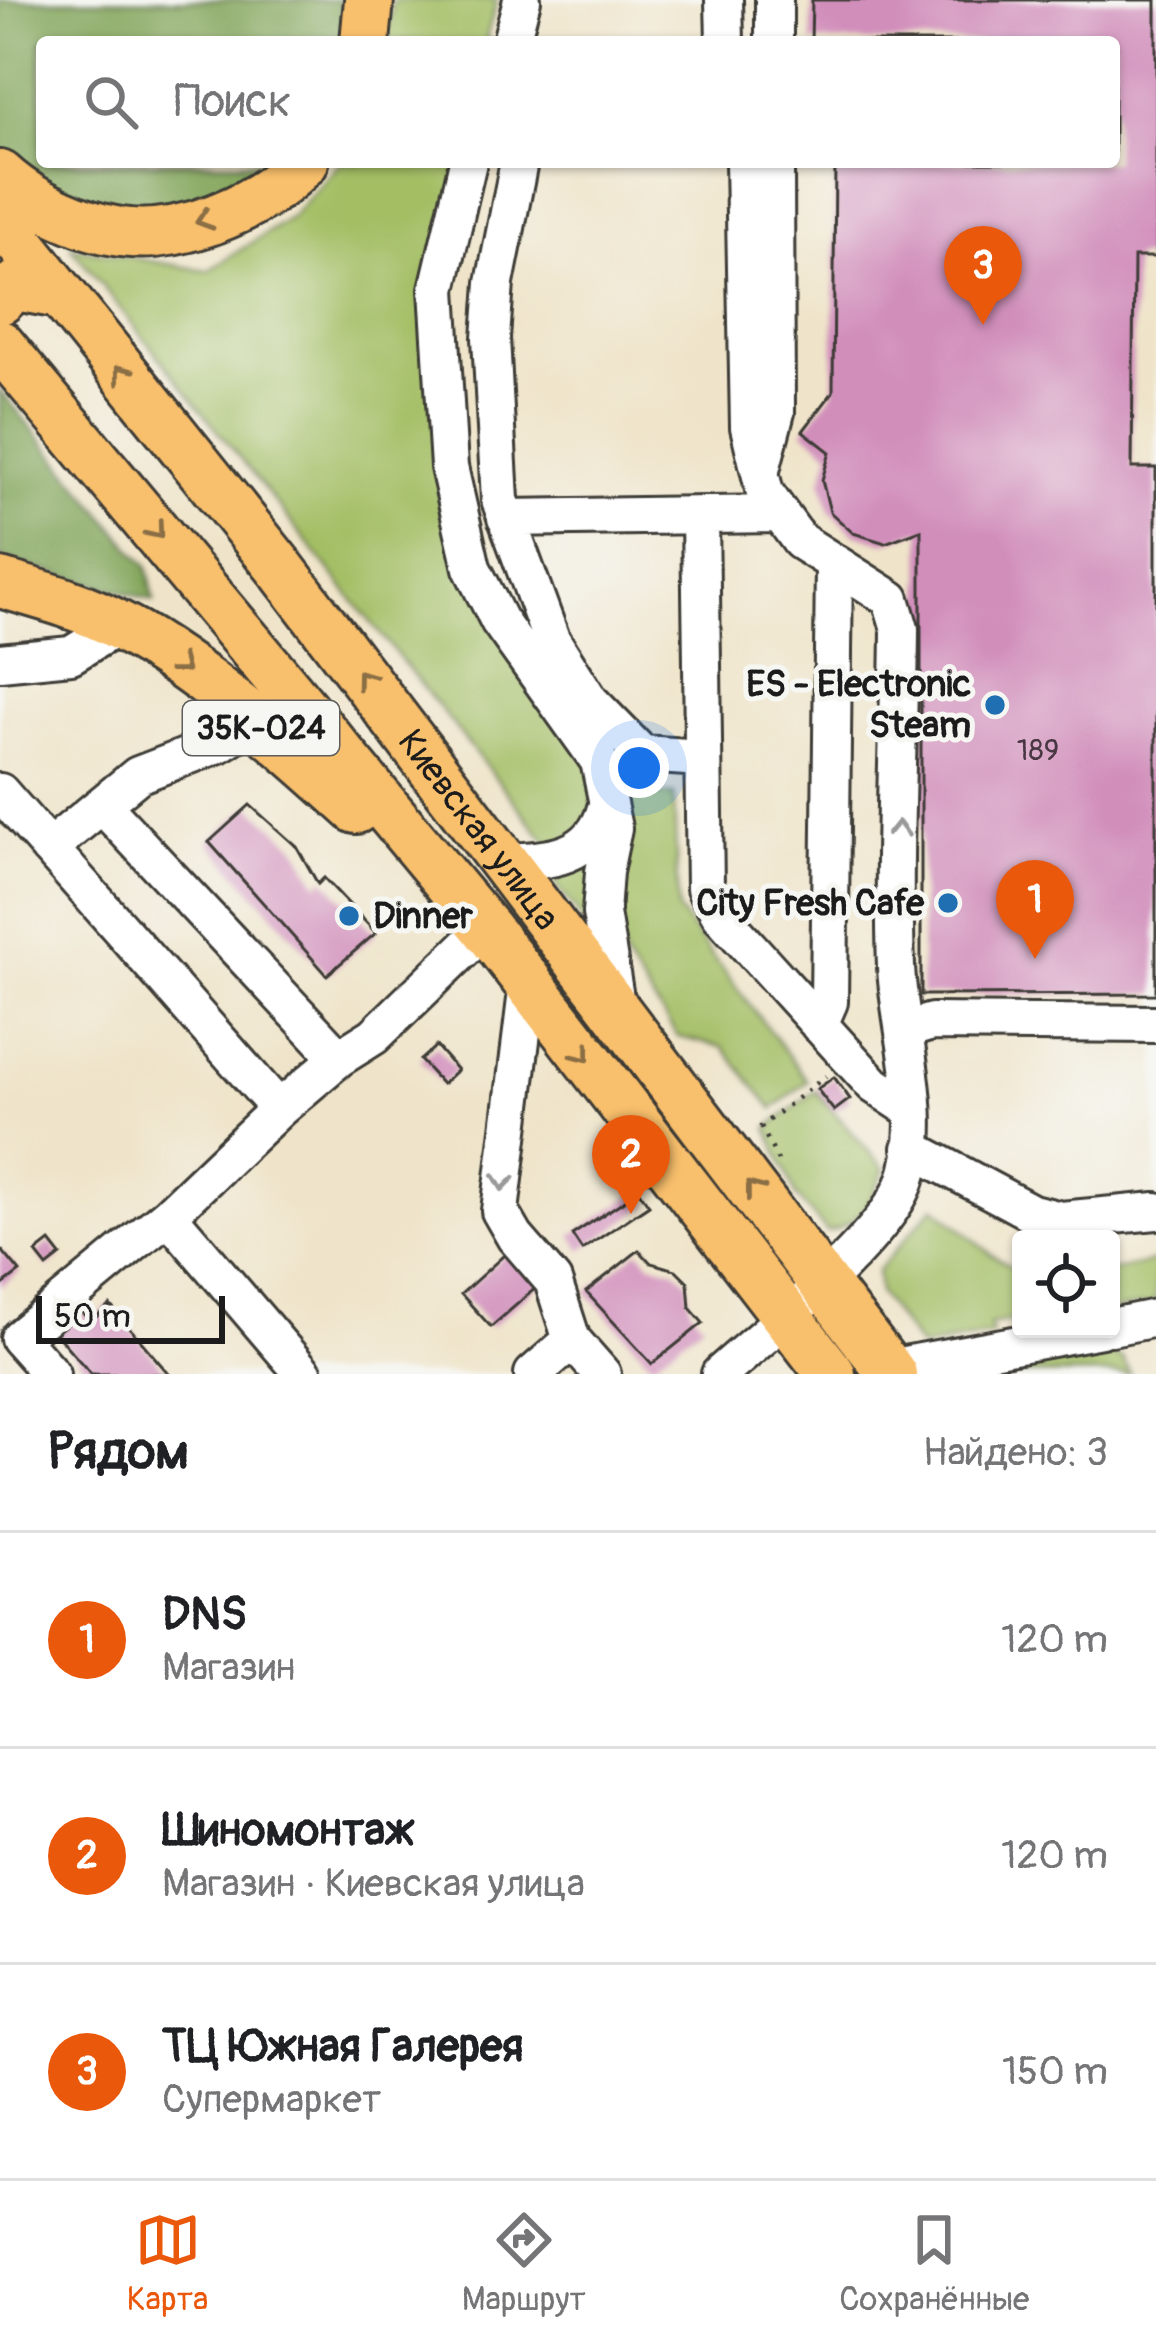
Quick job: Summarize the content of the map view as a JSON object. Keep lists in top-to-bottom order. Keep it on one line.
{"streets":{"main road":["35К-024","Киевская улица"]},"crossings":[["35К-024","Киевская улица"]],"places":["ES - Electronic Steam","City Fresh Cafe","Dinner"],"house_numbers":["189"],"scale_bar":"50 m","page":{"search":"Поиск","pins":["3","1","2"],"scale":"50 m","heading":["Рядом","Найдено: 3"],"list":[{"mark":"1","name":"DNS","note":"Магазин","value":"120 m"},{"mark":"2","name":"Шиномонтаж","note":"Магазин · Киевская улица","value":"120 m"},{"mark":"3","name":"ТЦ Южная Галерея","note":"Супермаркет","value":"150 m"}],"nav":["Карта","Маршрут","Сохранённые"]}}
